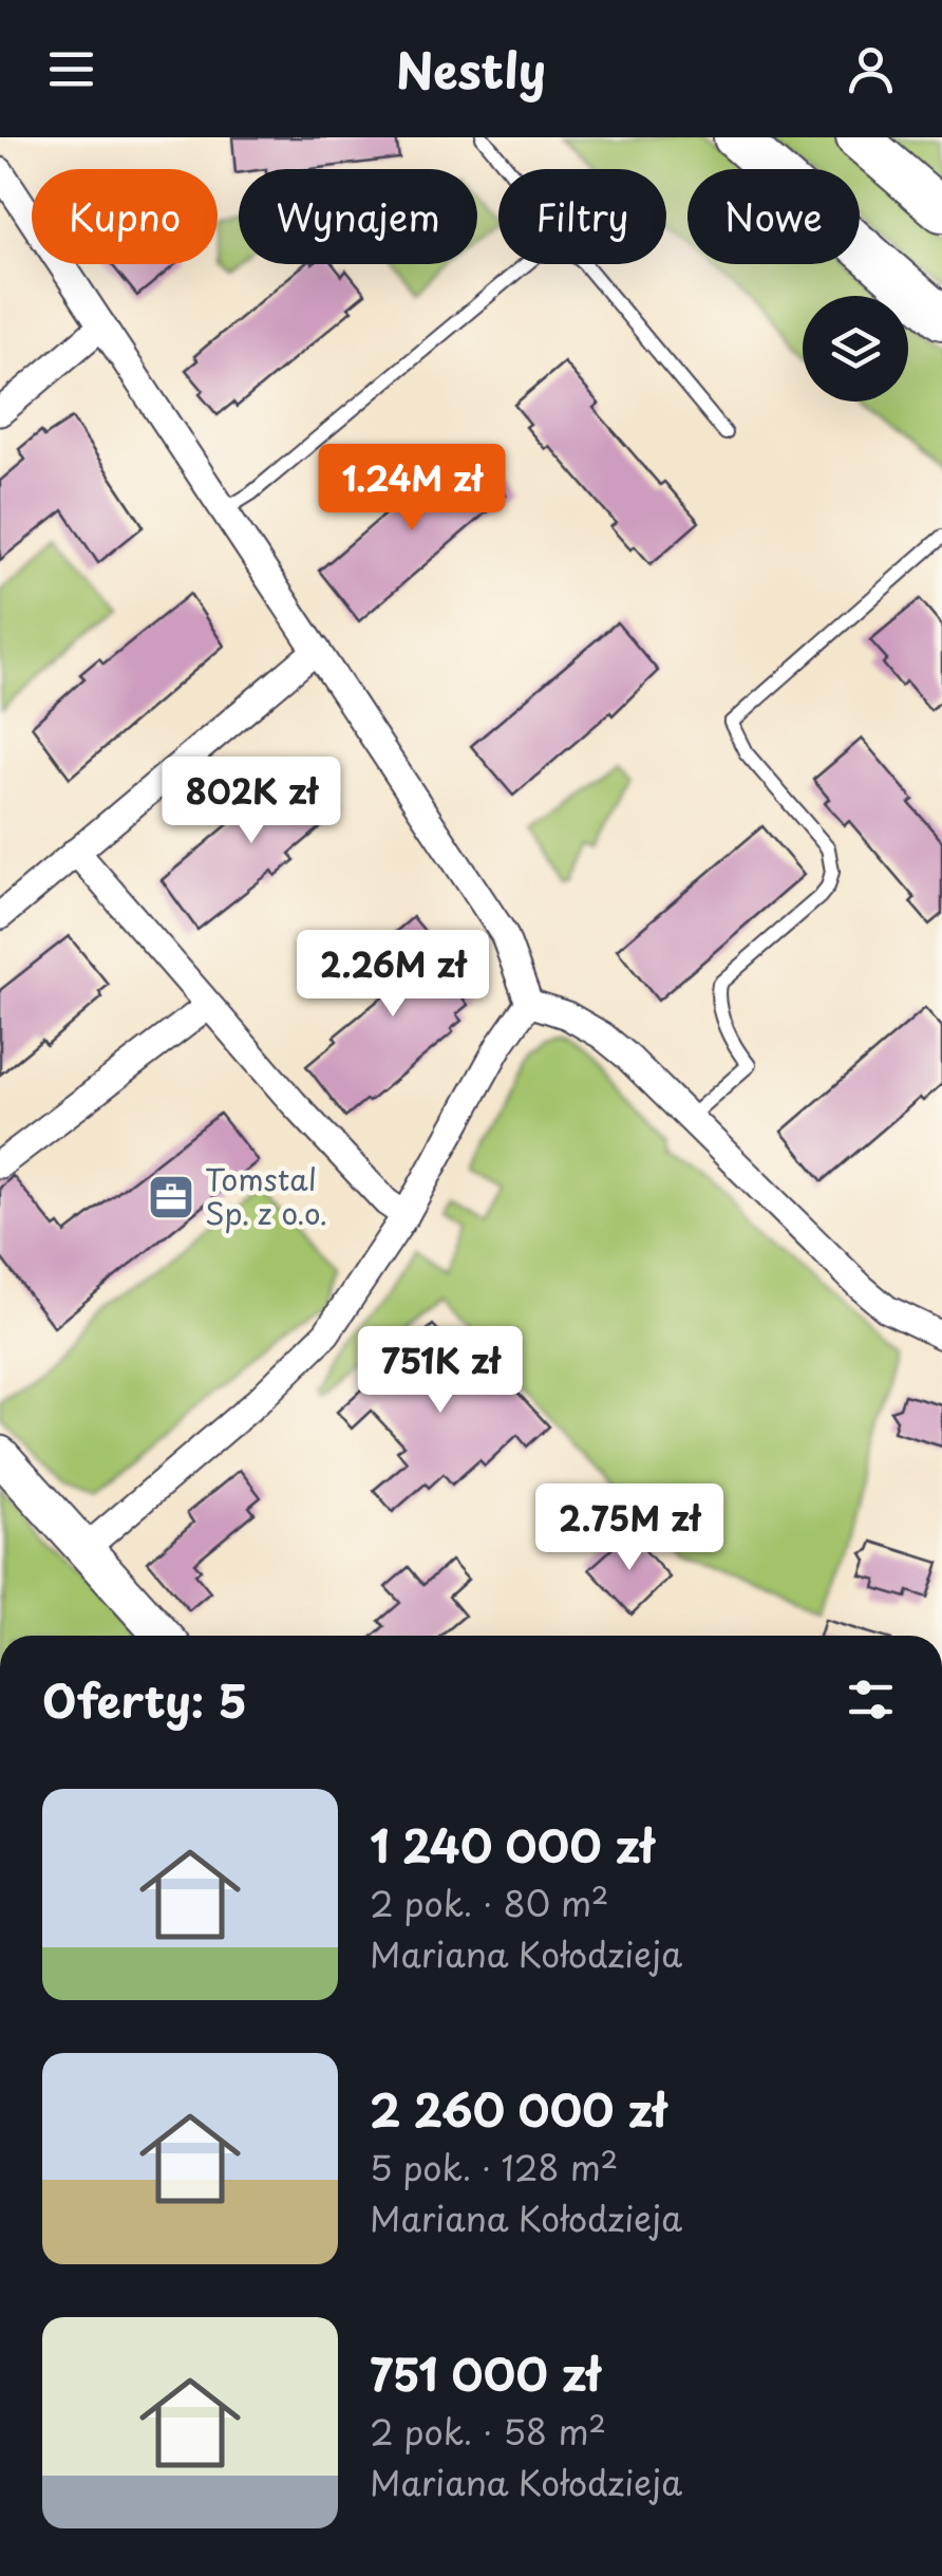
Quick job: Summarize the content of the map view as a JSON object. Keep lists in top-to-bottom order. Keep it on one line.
{"places":{"office":["Tomstal Sp. z o.o."]},"page":{"header":"Nestly","chip":["Kupno","Wynajem","Filtry","Nowe"],"price":["1.24M zł","802K zł","2.26M zł","751K zł","2.75M zł"],"heading":"Oferty: 5","list":[{"name":"1 240 000 zł","note":"2 pok. · 80 m² · Mariana Kołodzieja"},{"name":"2 260 000 zł","note":"5 pok. · 128 m² · Mariana Kołodzieja"},{"name":"751 000 zł","note":"2 pok. · 58 m² · Mariana Kołodzieja"}]}}
